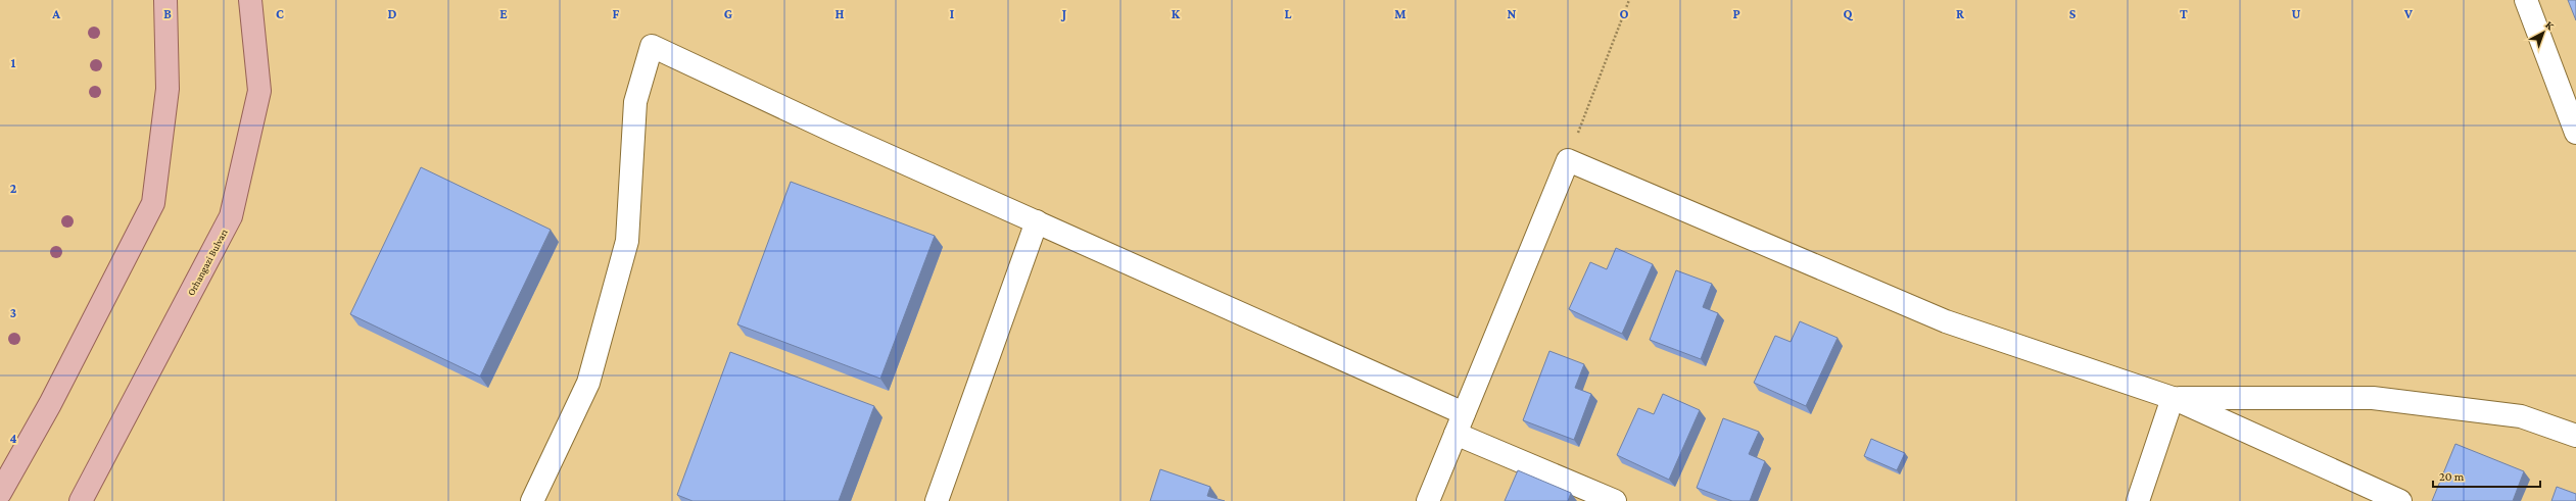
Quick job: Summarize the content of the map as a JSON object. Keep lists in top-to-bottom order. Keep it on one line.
{"streets":{"main road":["Orhangazi Bulvarı"]},"scale_bar":"20 m","north":"top right","grid":{"columns":["A","B","C","D","E","F","G","H","I","J","K","L","M","N","O","P","Q","R","S","T","U","V"],"rows":["1","2","3","4"]}}
